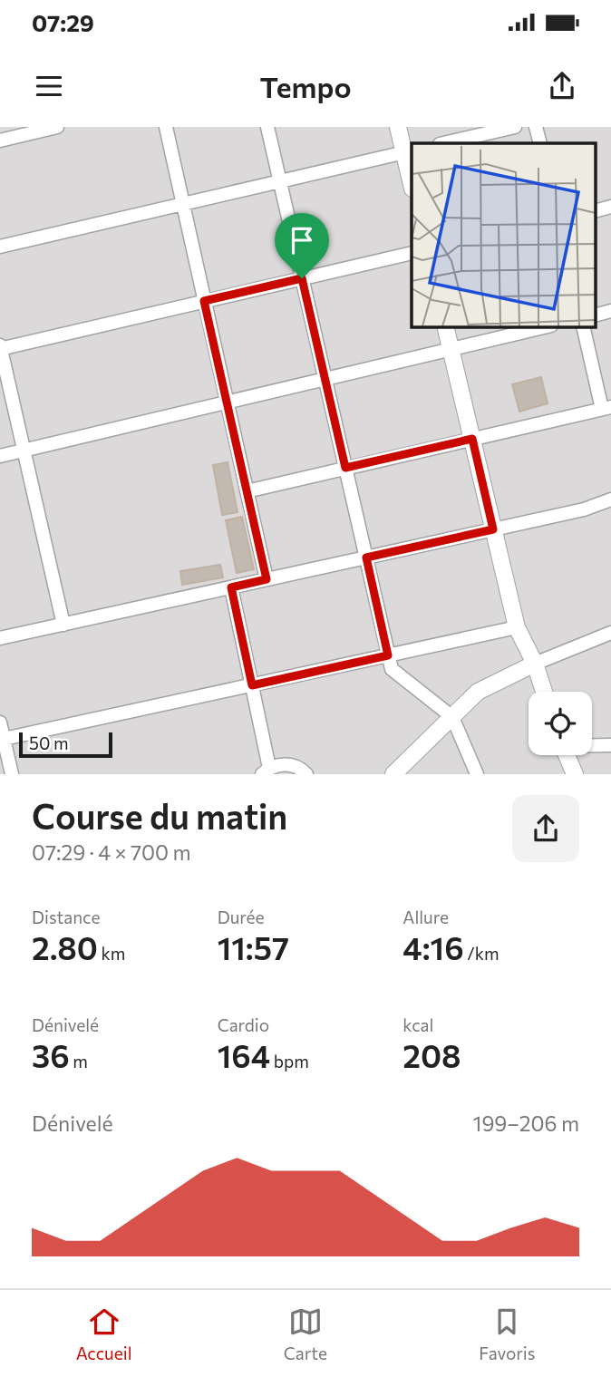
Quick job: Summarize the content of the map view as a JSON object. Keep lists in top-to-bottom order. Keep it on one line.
{"scale_bar":"50 m","page":{"status":"07:29","header":"Tempo","scale":"50 m","heading":["Course du matin","07:29 · 4 × 700 m"],"stats":[["Distance","2.80 km"],["Durée","11:57"],["Allure","4:16 /km"],["Dénivelé","36 m"],["Cardio","164 bpm"],["kcal","208"]],"chart":["Dénivelé","199–206 m"],"tabs":["Accueil","Carte","Favoris"]}}
